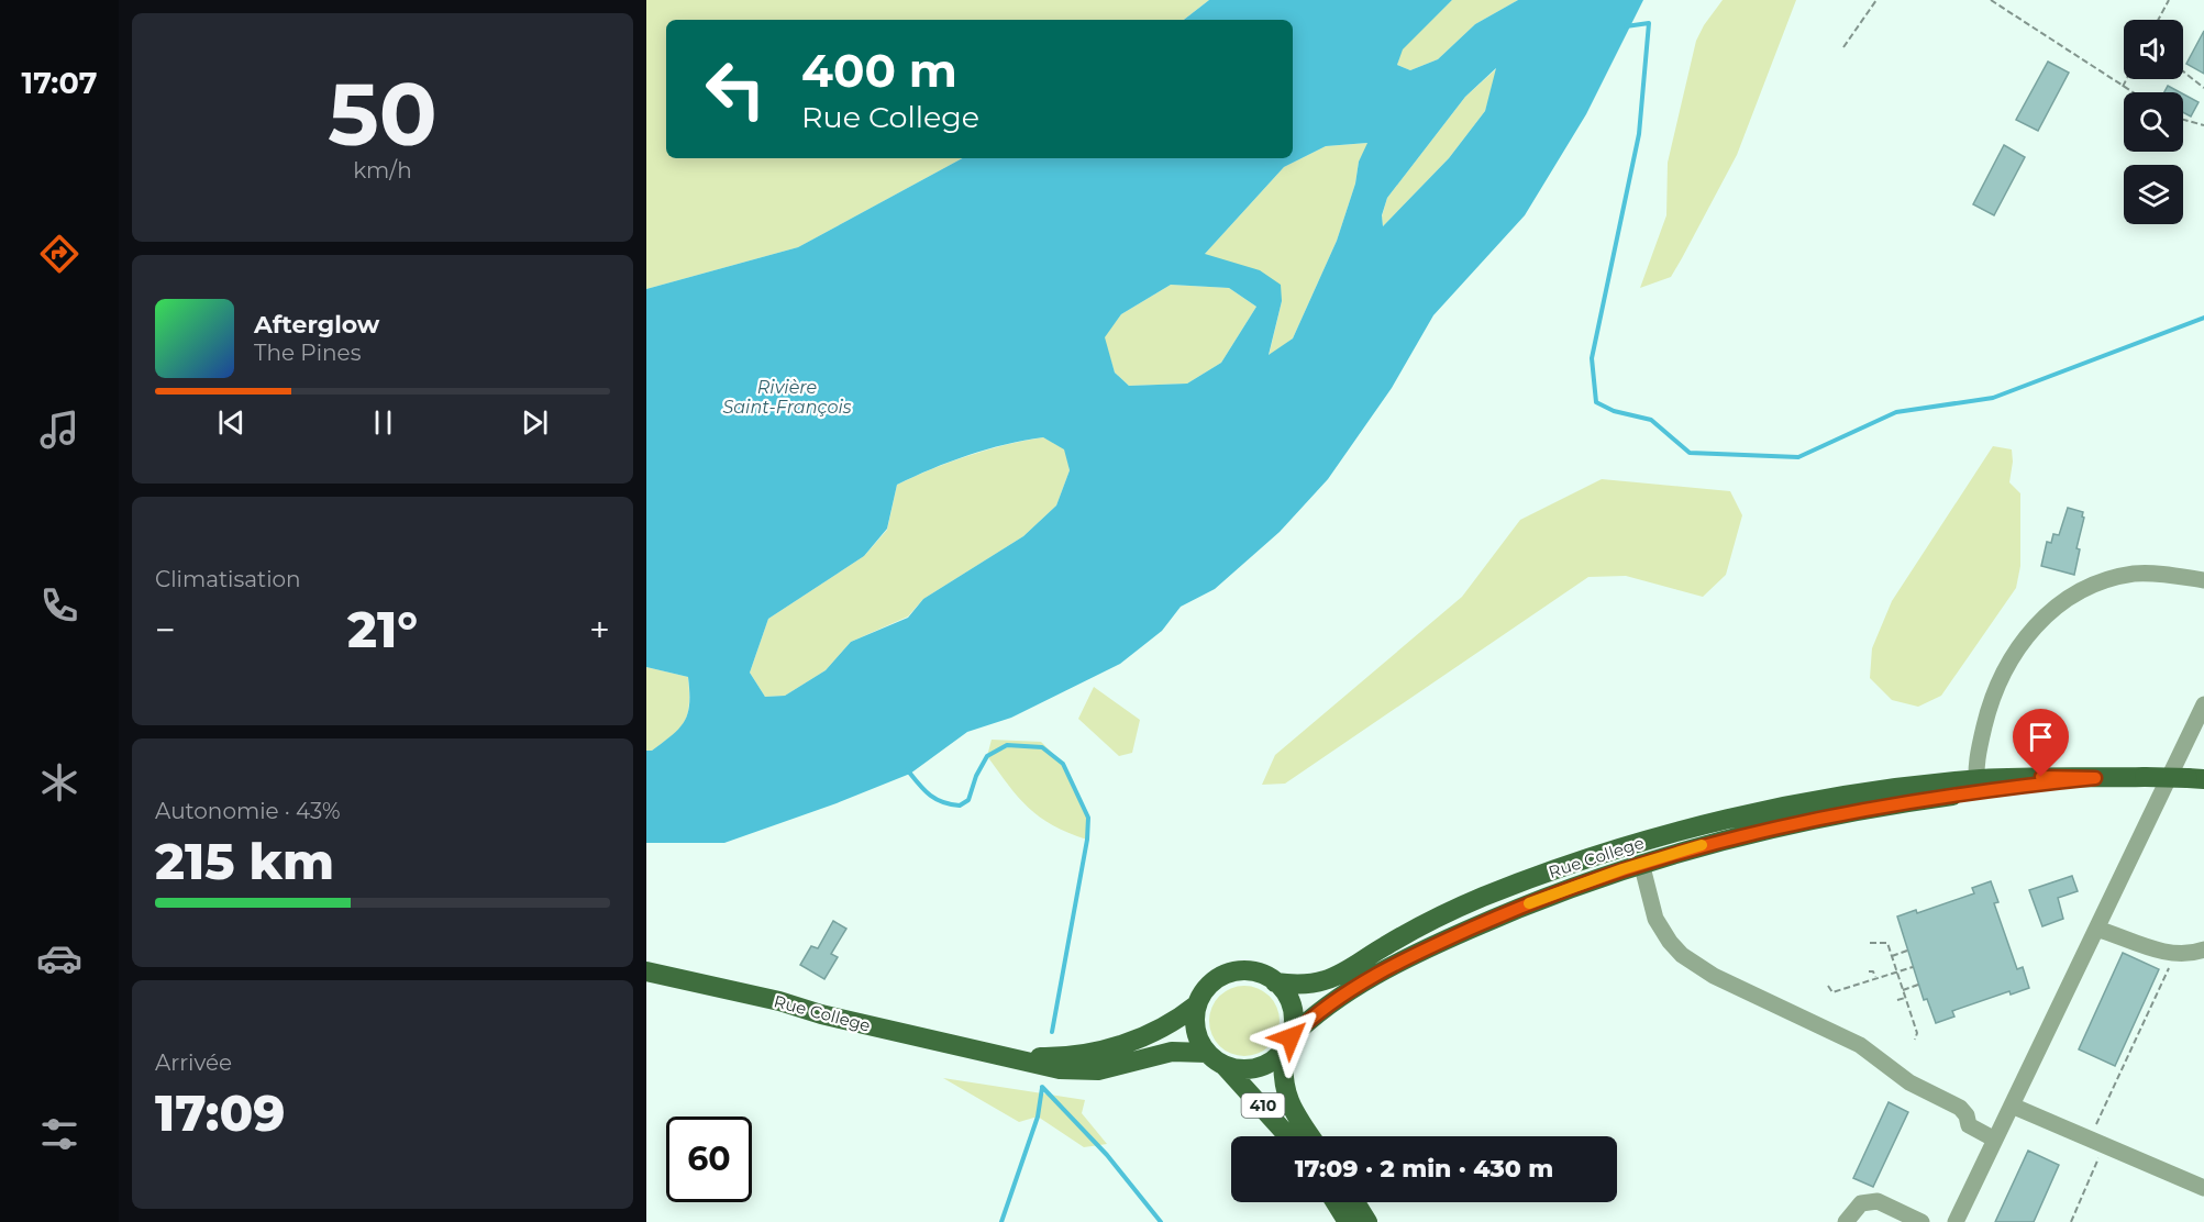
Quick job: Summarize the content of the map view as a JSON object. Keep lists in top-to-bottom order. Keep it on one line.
{"streets":{"main road":["Rue College","410"]},"crossings":[["Rue College","410"]],"water":["Rivière Saint-François"],"page":{"tabs":"17:07","tile":[["50","km/h"],"Climatisation",["Autonomie · 43%","215 km"],["Arrivée","17:09"]],"turn":["400 m","Rue College"],"song":["Afterglow","The Pines"],"heat":["−","21°","+"],"limit":"60","trip":"17:09 · 2 min · 430 m"}}
